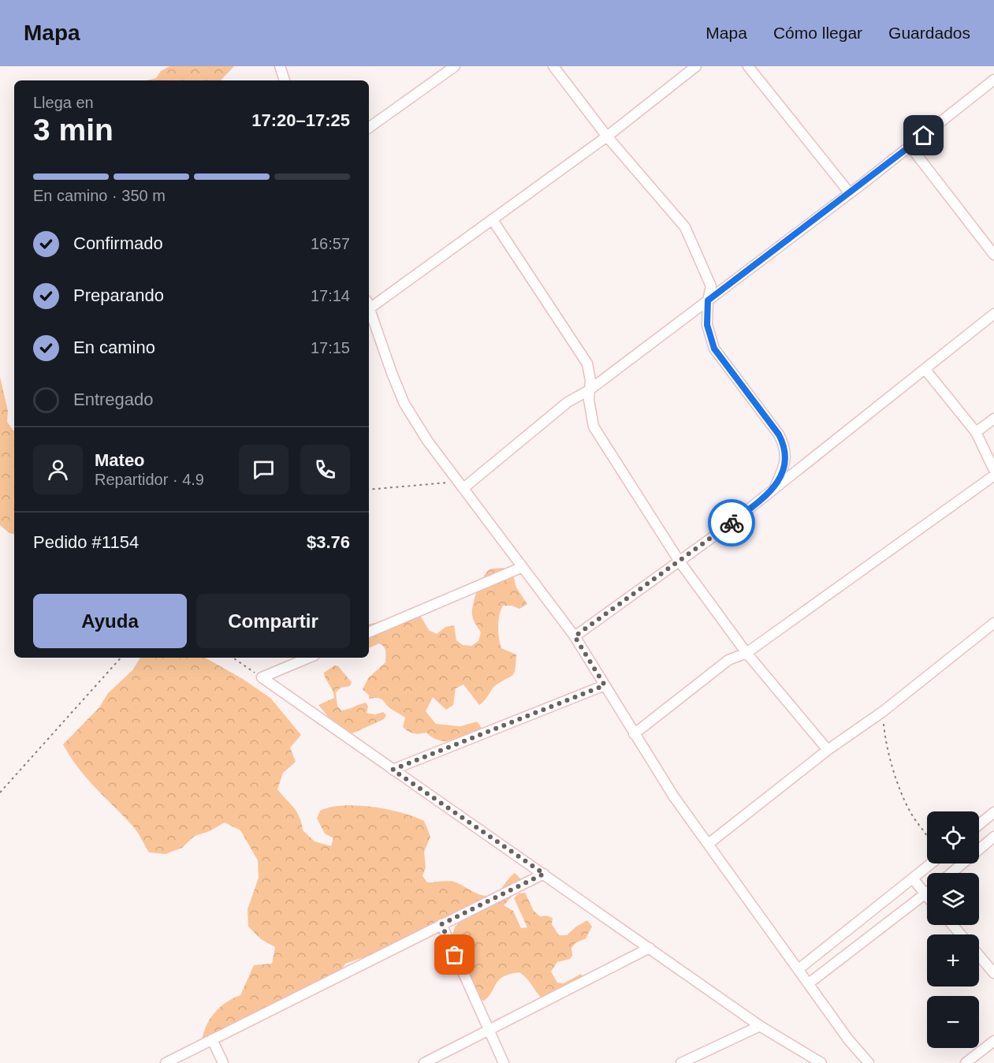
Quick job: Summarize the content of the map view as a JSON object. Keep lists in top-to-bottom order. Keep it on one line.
{"page":{"header":"Mapa","nav":["Mapa","Cómo llegar","Guardados"],"heading":["3 min","Llega en","17:20–17:25"],"panel":["Mateo","Repartidor · 4.9","Pedido #1154","$3.76"],"bar":"En camino · 350 m","list":[["Confirmado","16:57"],["Preparando","17:14"],["En camino","17:15"],"Entregado"],"buttons":["Ayuda","Compartir"],"map_buttons":["+","−"]}}
